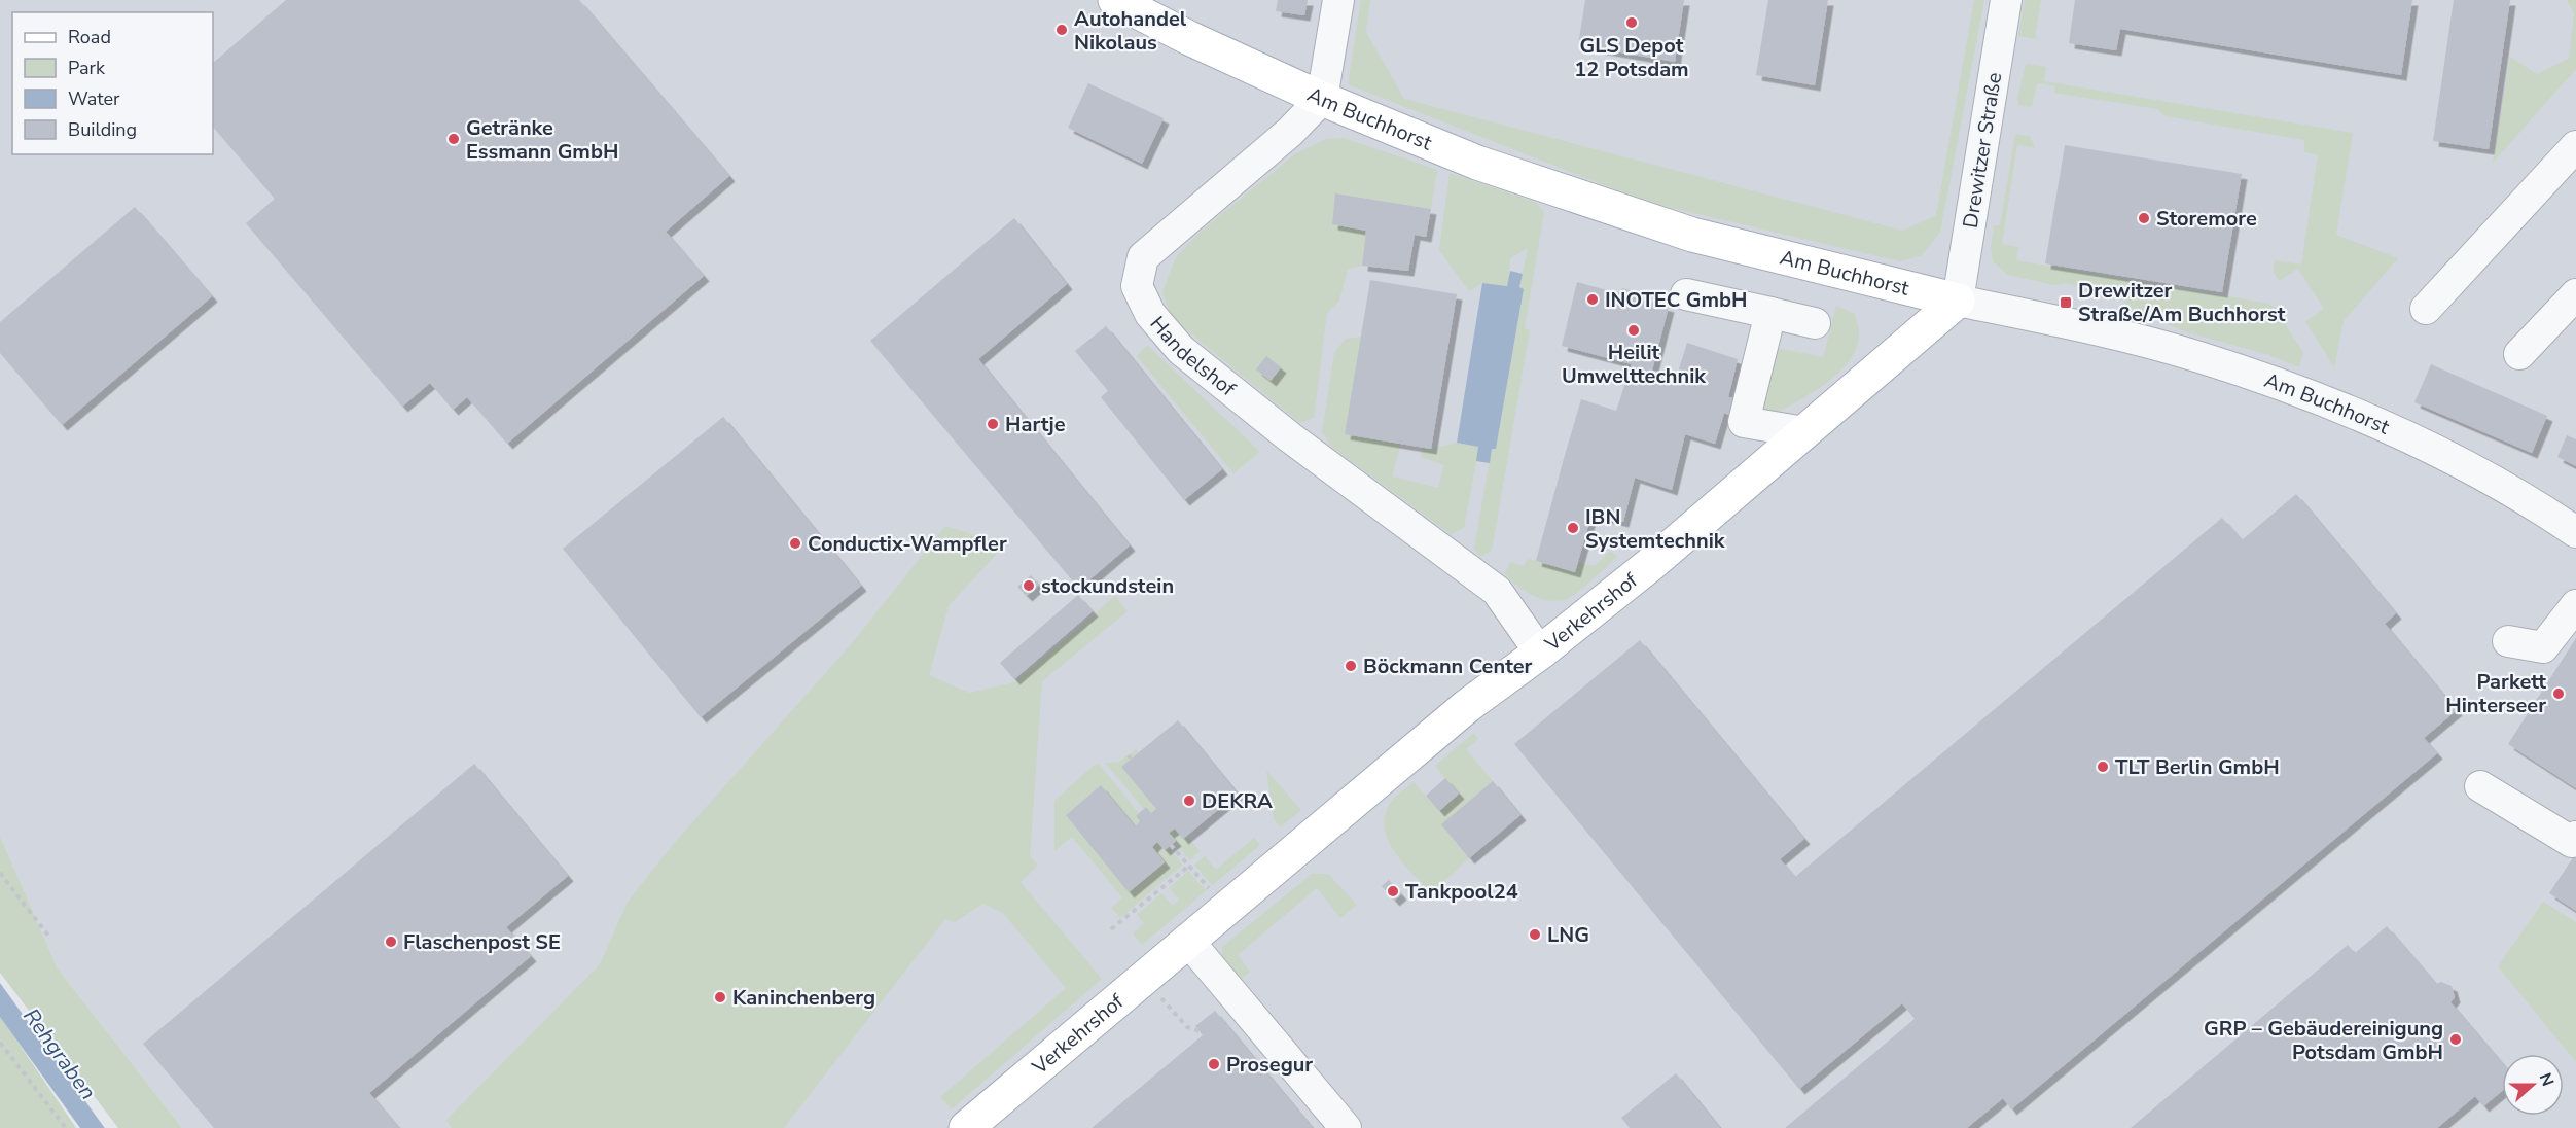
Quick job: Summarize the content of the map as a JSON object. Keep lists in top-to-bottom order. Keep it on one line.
{"streets":{"main road":["Am Buchhorst","Verkehrshof"],"street":["Drewitzer Straße","Handelshof"]},"crossings":[["Am Buchhorst","Drewitzer Straße"],["Am Buchhorst","Handelshof"],["Am Buchhorst","Verkehrshof"],["Drewitzer Straße","Verkehrshof"],["Handelshof","Verkehrshof"]],"water":["Rehgraben"],"places":{"other":["GLS Depot 12 Potsdam","Autohandel Nikolaus","Getränke Essmann GmbH","Storemore","INOTEC GmbH","Heilit Umwelttechnik","Hartje","IBN Systemtechnik","Conductix-Wampfler","stockundstein","Böckmann Center","Parkett Hinterseer","TLT Berlin GmbH","DEKRA","Tankpool24","LNG","Flaschenpost SE","Kaninchenberg","GRP – Gebäudereinigung Potsdam GmbH","Prosegur"],"transit":["Drewitzer Straße/Am Buchhorst"]},"legend":["Road","Park","Water","Building"],"north":"right"}
